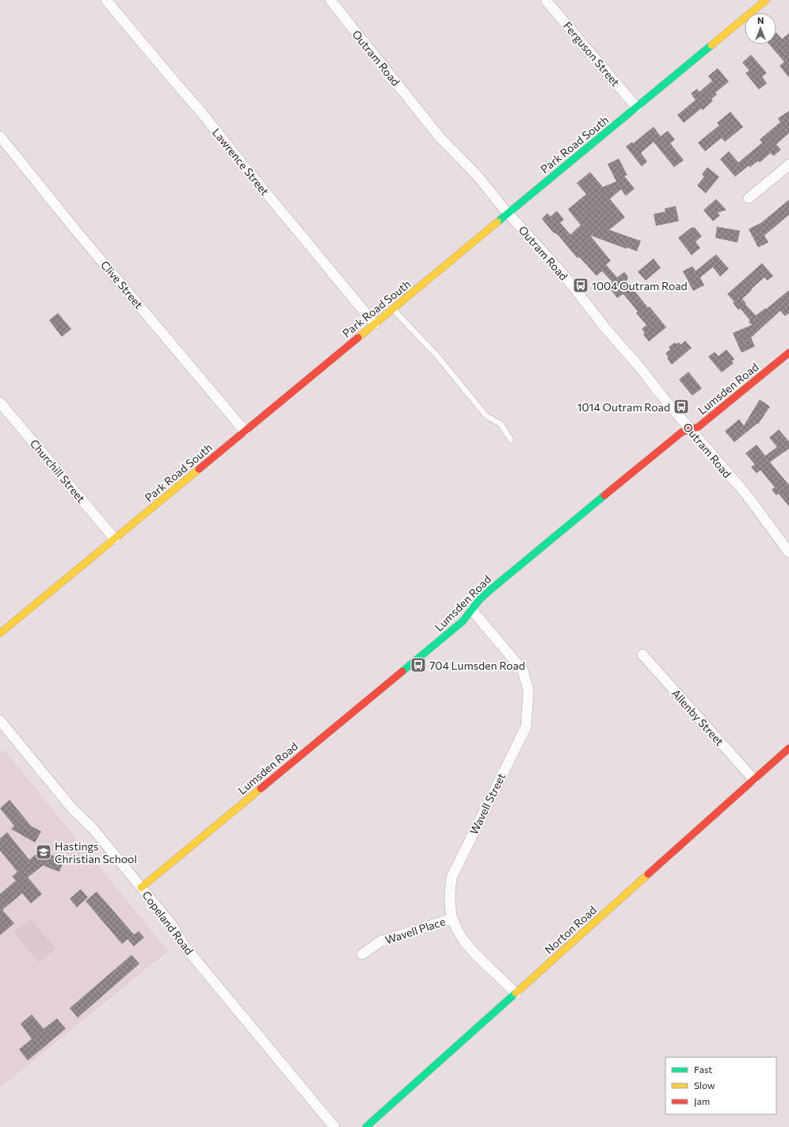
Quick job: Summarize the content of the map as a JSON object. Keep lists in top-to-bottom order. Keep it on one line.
{"streets":{"street":["Ferguson Street","Outram Road","Park Road South","Lawrence Street","Clive Street","Lumsden Road","Churchill Street","Allenby Street","Wavell Street","Copeland Road","Norton Road","Wavell Place"]},"crossings":[["Ferguson Street","Park Road South"],["Outram Road","Park Road South"],["Outram Road","Lumsden Road"],["Park Road South","Lawrence Street"],["Park Road South","Clive Street"],["Park Road South","Churchill Street"],["Lumsden Road","Wavell Street"],["Lumsden Road","Copeland Road"],["Allenby Street","Norton Road"],["Wavell Street","Norton Road"],["Wavell Street","Wavell Place"]],"places":{"bus stop":["1004 Outram Road","1014 Outram Road","704 Lumsden Road"],"school or university":["Hastings Christian School"]},"legend":["Fast","Slow","Jam"],"north":"top"}
